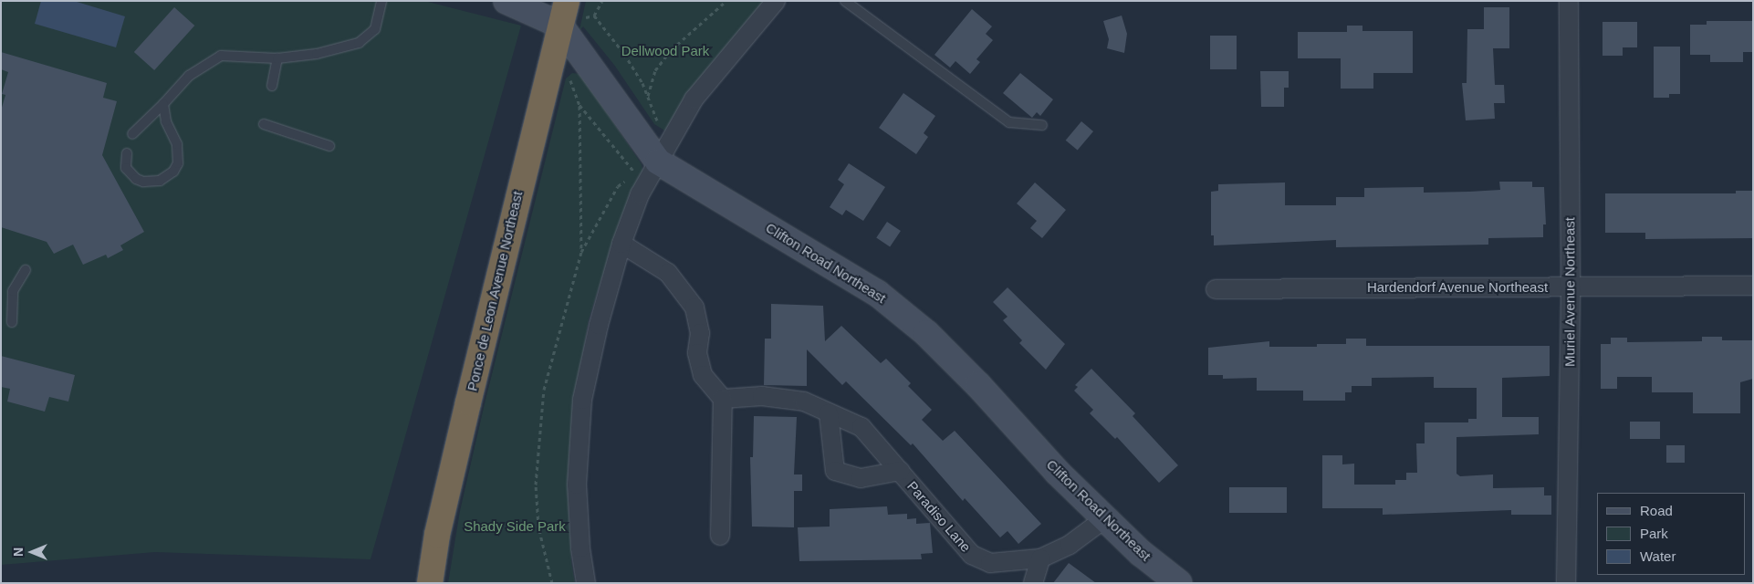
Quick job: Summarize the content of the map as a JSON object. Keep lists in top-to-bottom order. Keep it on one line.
{"streets":{"highway":["Ponce de Leon Avenue Northeast"],"street":["Clifton Road Northeast","Hardendorf Avenue Northeast","Muriel Avenue Northeast","Paradiso Lane"]},"crossings":[["Clifton Road Northeast","Ponce de Leon Avenue Northeast"],["Clifton Road Northeast","Paradiso Lane"],["Hardendorf Avenue Northeast","Muriel Avenue Northeast"]],"parks":["Dellwood Park","Shady Side Park"],"legend":["Road","Park","Water"],"north":"left"}
